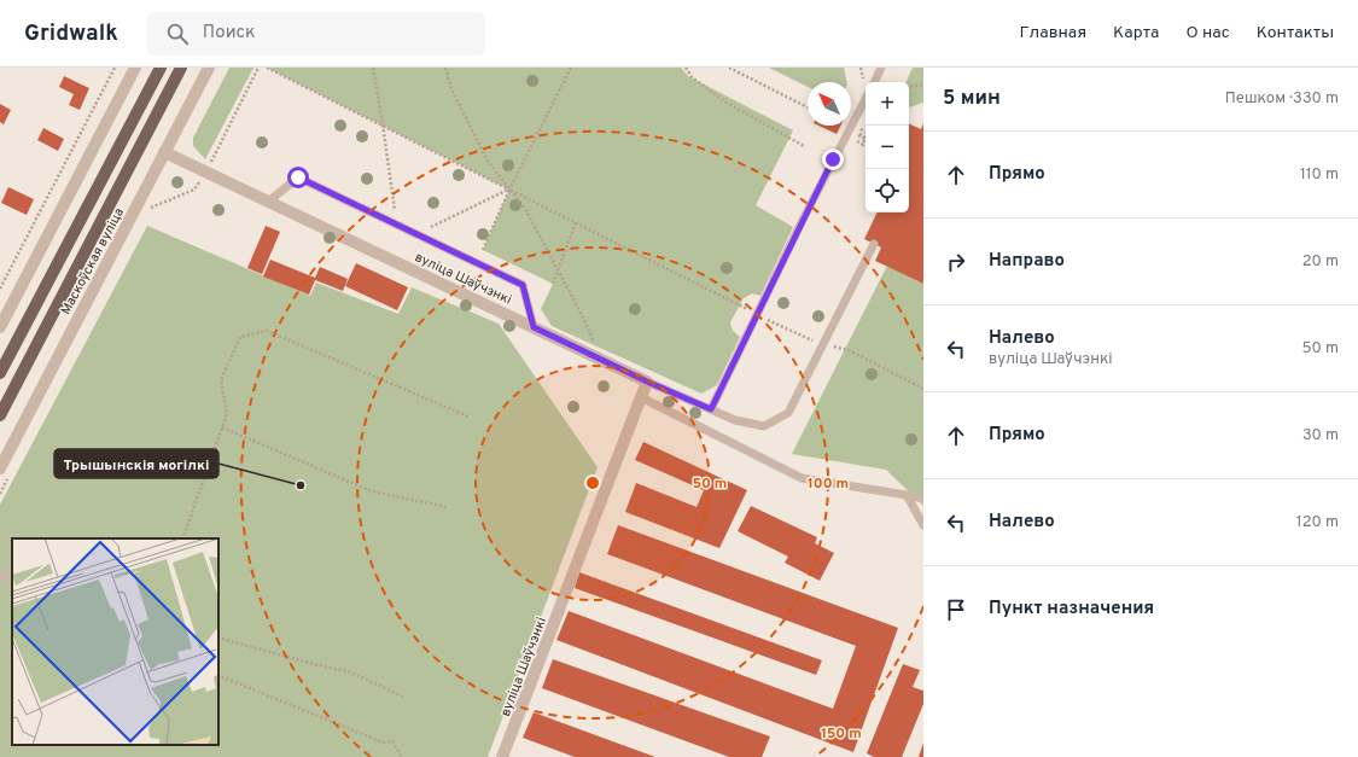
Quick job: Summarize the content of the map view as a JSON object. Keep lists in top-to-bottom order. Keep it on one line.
{"streets":{"main road":["Маскоўская вуліца"],"street":["вуліца Шаўчэнкі"]},"crossings":[["Маскоўская вуліца","вуліца Шаўчэнкі"]],"places":["Трышынскія могілкі"],"north":"top left","page":{"header":"Gridwalk","search":"Поиск","nav":["Главная","Карта","О нас","Контакты"],"heading":["5 мин","Пешком · 330 m"],"map_buttons":["+","−"],"list":[["Прямо","110 m"],["Направо","20 m"],["Налево","вуліца Шаўчэнкі","50 m"],["Прямо","30 m"],["Налево","120 m"],"Пункт назначения"]},"rings":["50 m","100 m","150 m"]}
